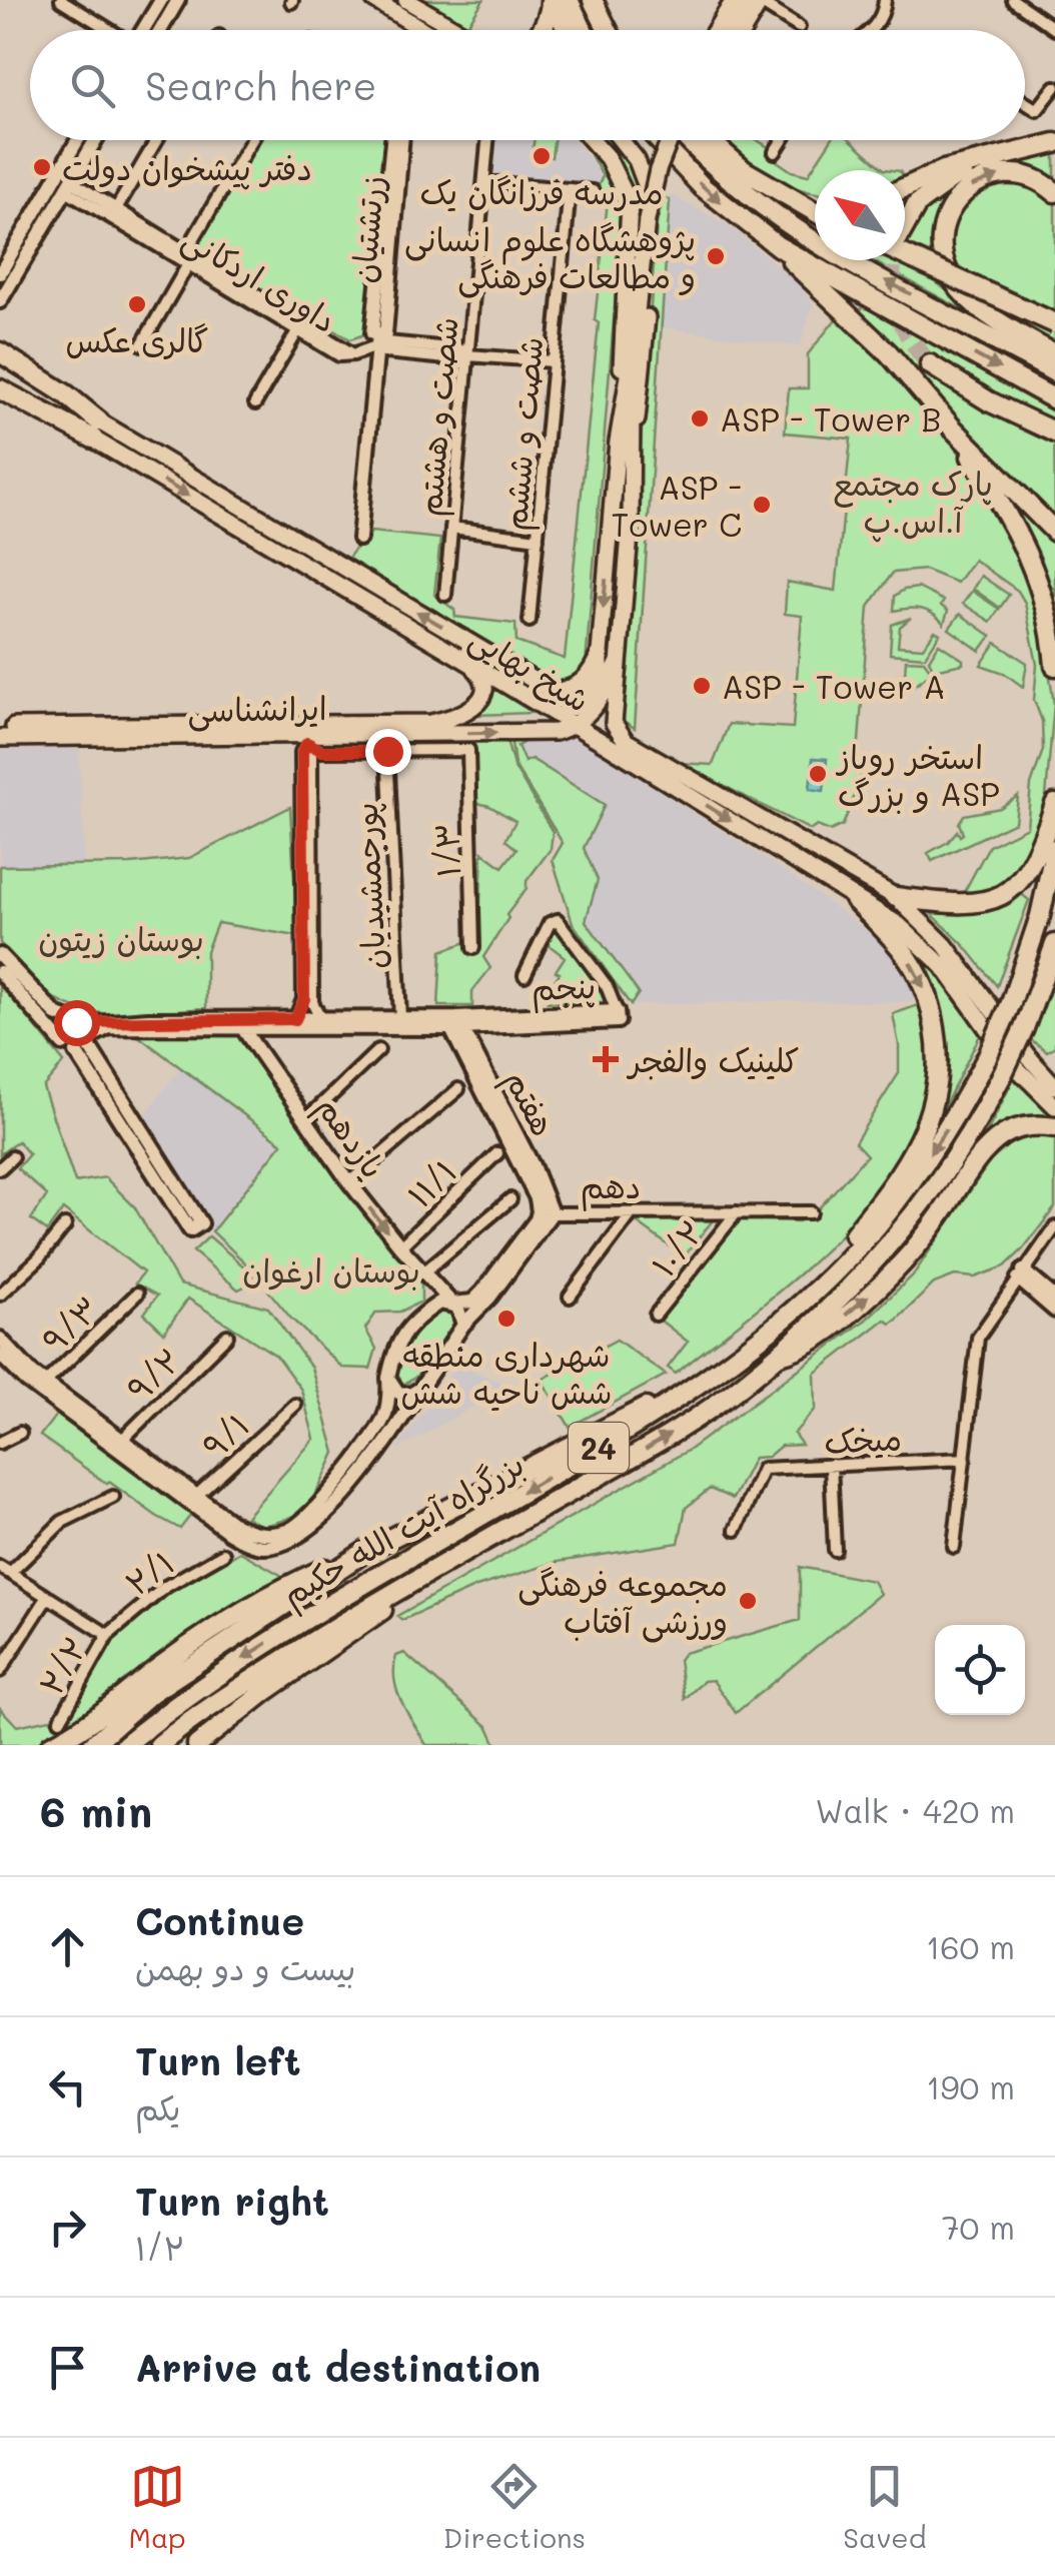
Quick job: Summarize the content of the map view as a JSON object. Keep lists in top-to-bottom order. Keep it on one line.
{"streets":{"highway":["24","بزرگراه آیت الله حکیم"],"main road":["شیخ بهایی","ایرانشناسی"],"street":["زرتشتیان","داوری اردکانی","شصت و هشتم","شصت و ششم","۱/۳","پورجمشیدیان","پنجم","هفتم","یازدهم","۱۱/۱","دهم","۱۰/۲","۹/۳","۹/۲","۹/۱","میخک","۲/۱","۲/۲"]},"crossings":[["زرتشتیان","داوری اردکانی"],["شیخ بهایی","ایرانشناسی"],["شیخ بهایی","24"],["شیخ بهایی","بزرگراه آیت الله حکیم"],["۱/۳","پورجمشیدیان"],["پنجم","هفتم"],["هفتم","دهم"],["یازدهم","۱۱/۱"],["یازدهم","دهم"],["دهم","۱۰/۲"],["دهم","۹/۱"],["24","بزرگراه آیت الله حکیم"],["۲/۱","۲/۲"]],"parks":["پارک مجتمع آ.اس.پ","بوستان زیتون","بوستان ارغوان"],"places":{"other":["مدرسه فرزانگان یک","دفتر پیشخوان دولت","پژوهشگاه علوم انسانی و مطالعات فرهنگی","گالری عکس","ASP - Tower B","ASP - Tower C","ASP - Tower A","استخر روباز و بزرگ ASP","شهرداری منطقه شش ناحیه شش","مجموعه فرهنگی ورزشی آفتاب"],"health":["کلینیک والفجر"]},"north":"top left","page":{"search":"Search here","heading":["6 min","Walk · 420 m"],"list":[["Continue","بیست و دو بهمن","160 m"],["Turn left","یکم","190 m"],["Turn right","۱/۲","70 m"],"Arrive at destination"],"nav":["Map","Directions","Saved"]}}
